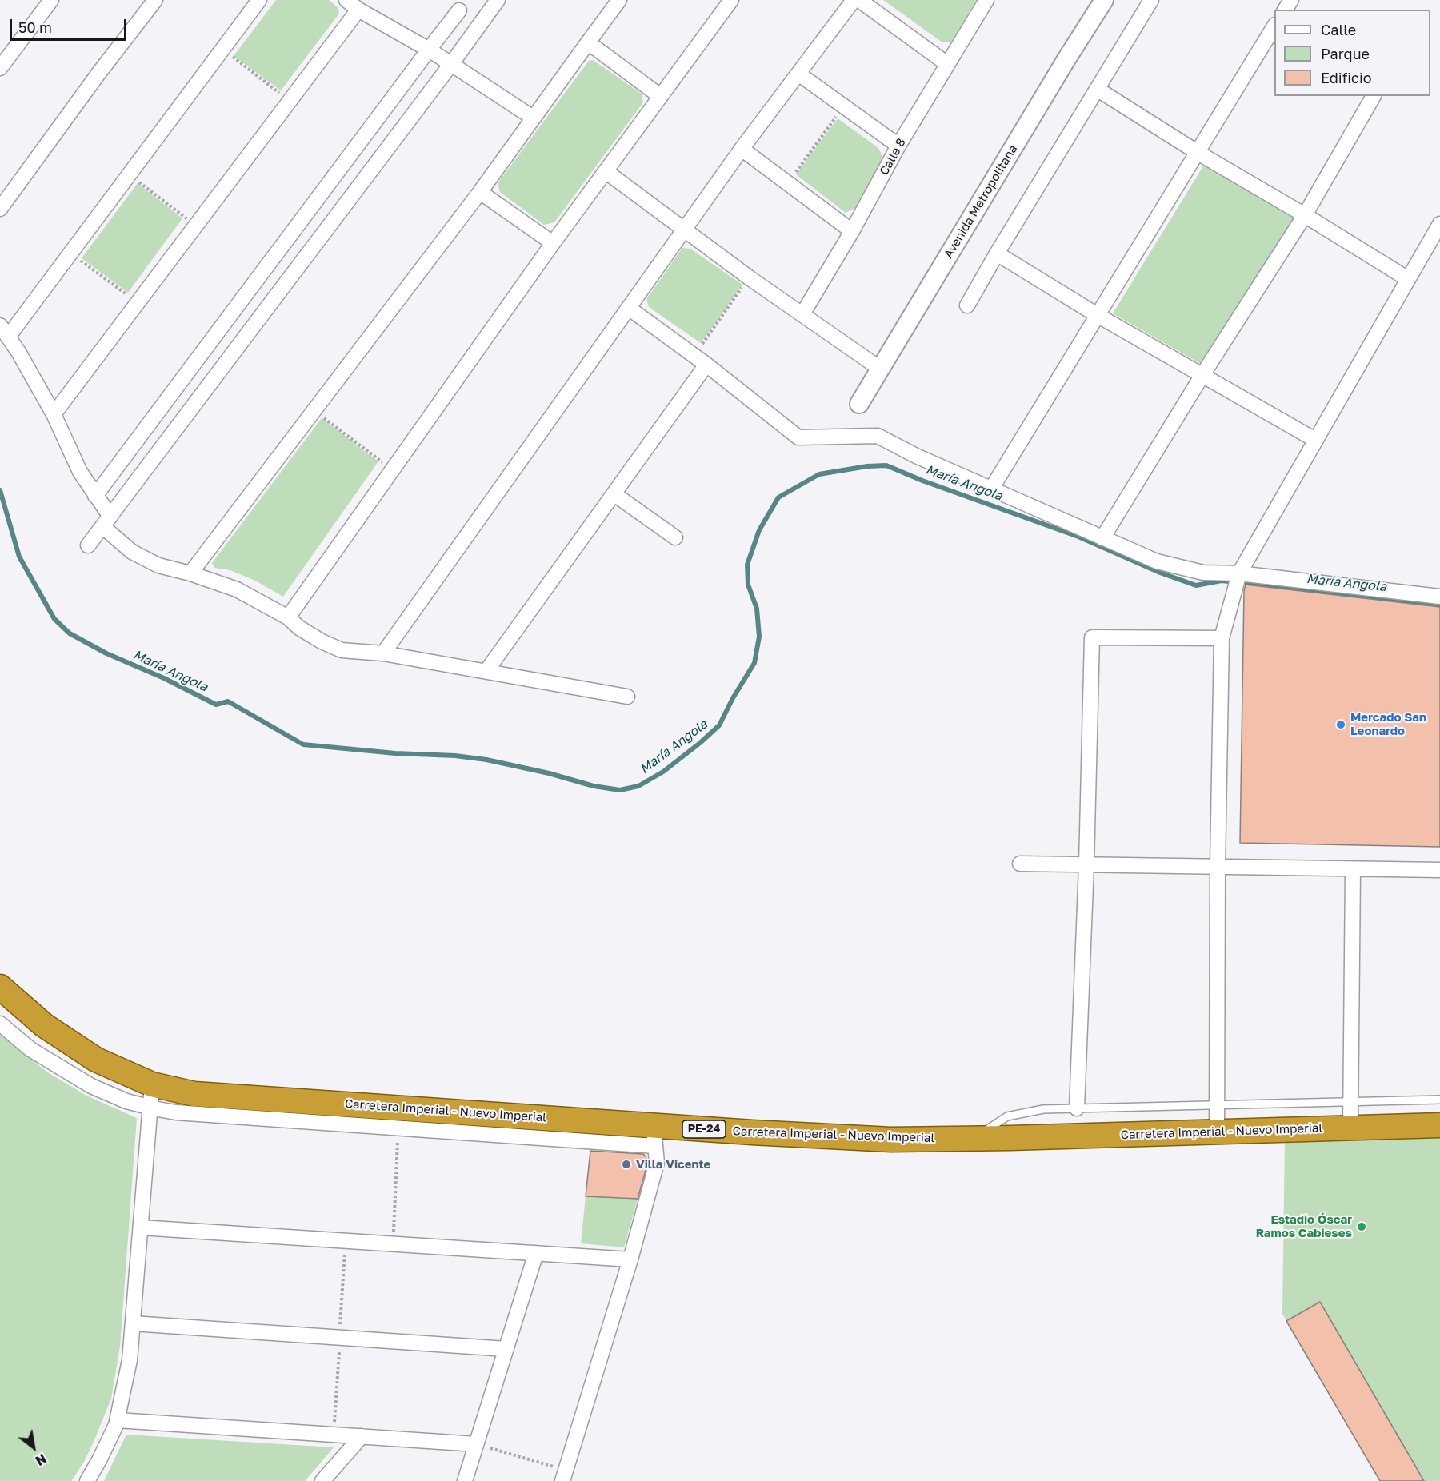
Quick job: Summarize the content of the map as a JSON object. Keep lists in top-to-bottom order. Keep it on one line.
{"streets":{"highway":["Carretera Imperial - Nuevo Imperial","PE-24"],"street":["Calle 8","Avenida Metropolitana"]},"water":["María Angola"],"places":["Mercado San Leonardo","Villa Vicente","Estadio Óscar Ramos Cabieses"],"legend":["Calle","Parque","Edificio"],"scale_bar":"50 m","north":"bottom right"}
